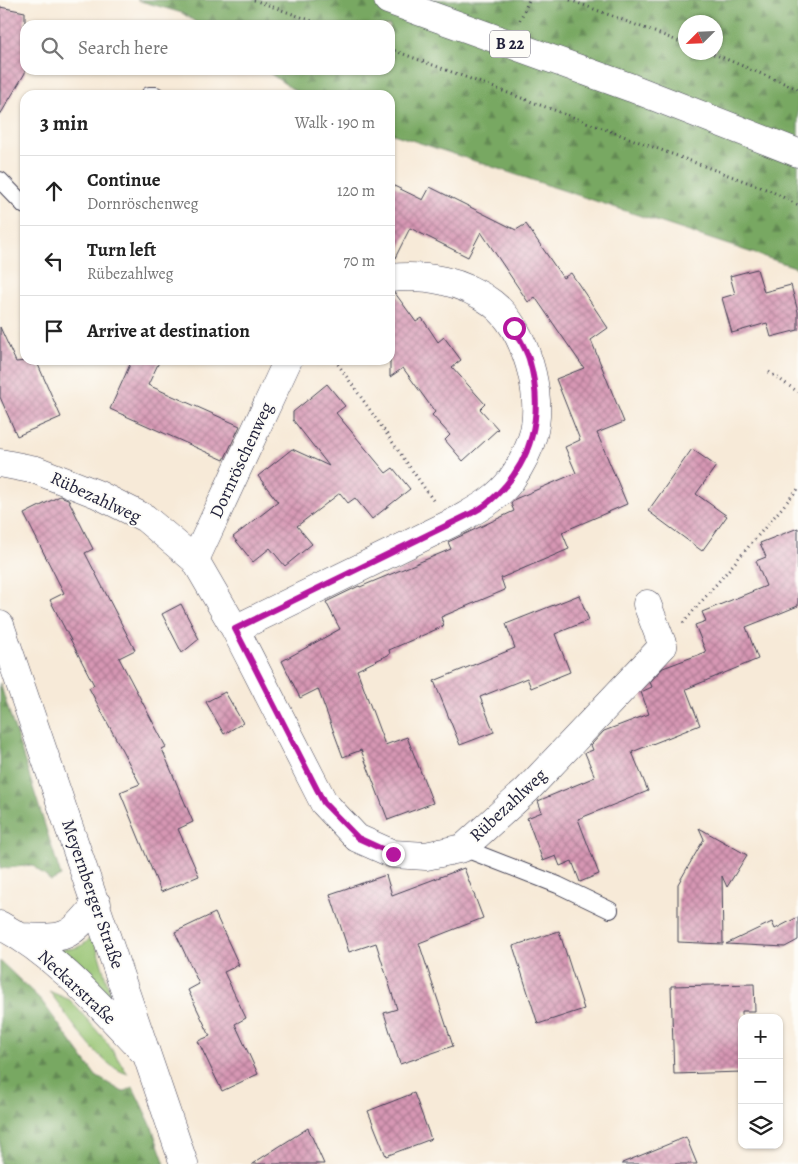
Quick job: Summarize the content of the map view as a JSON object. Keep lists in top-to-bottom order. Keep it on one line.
{"streets":{"street":["B 22","Dornröschenweg","Rübezahlweg","Meyernberger Straße","Neckarstraße"]},"crossings":[["Dornröschenweg","Rübezahlweg"],["Meyernberger Straße","Neckarstraße"]],"north":"bottom left","page":{"search":"Search here","heading":["3 min","Walk · 190 m"],"list":[["Continue","Dornröschenweg","120 m"],["Turn left","Rübezahlweg","70 m"],"Arrive at destination"],"map_buttons":["+","−"]}}
